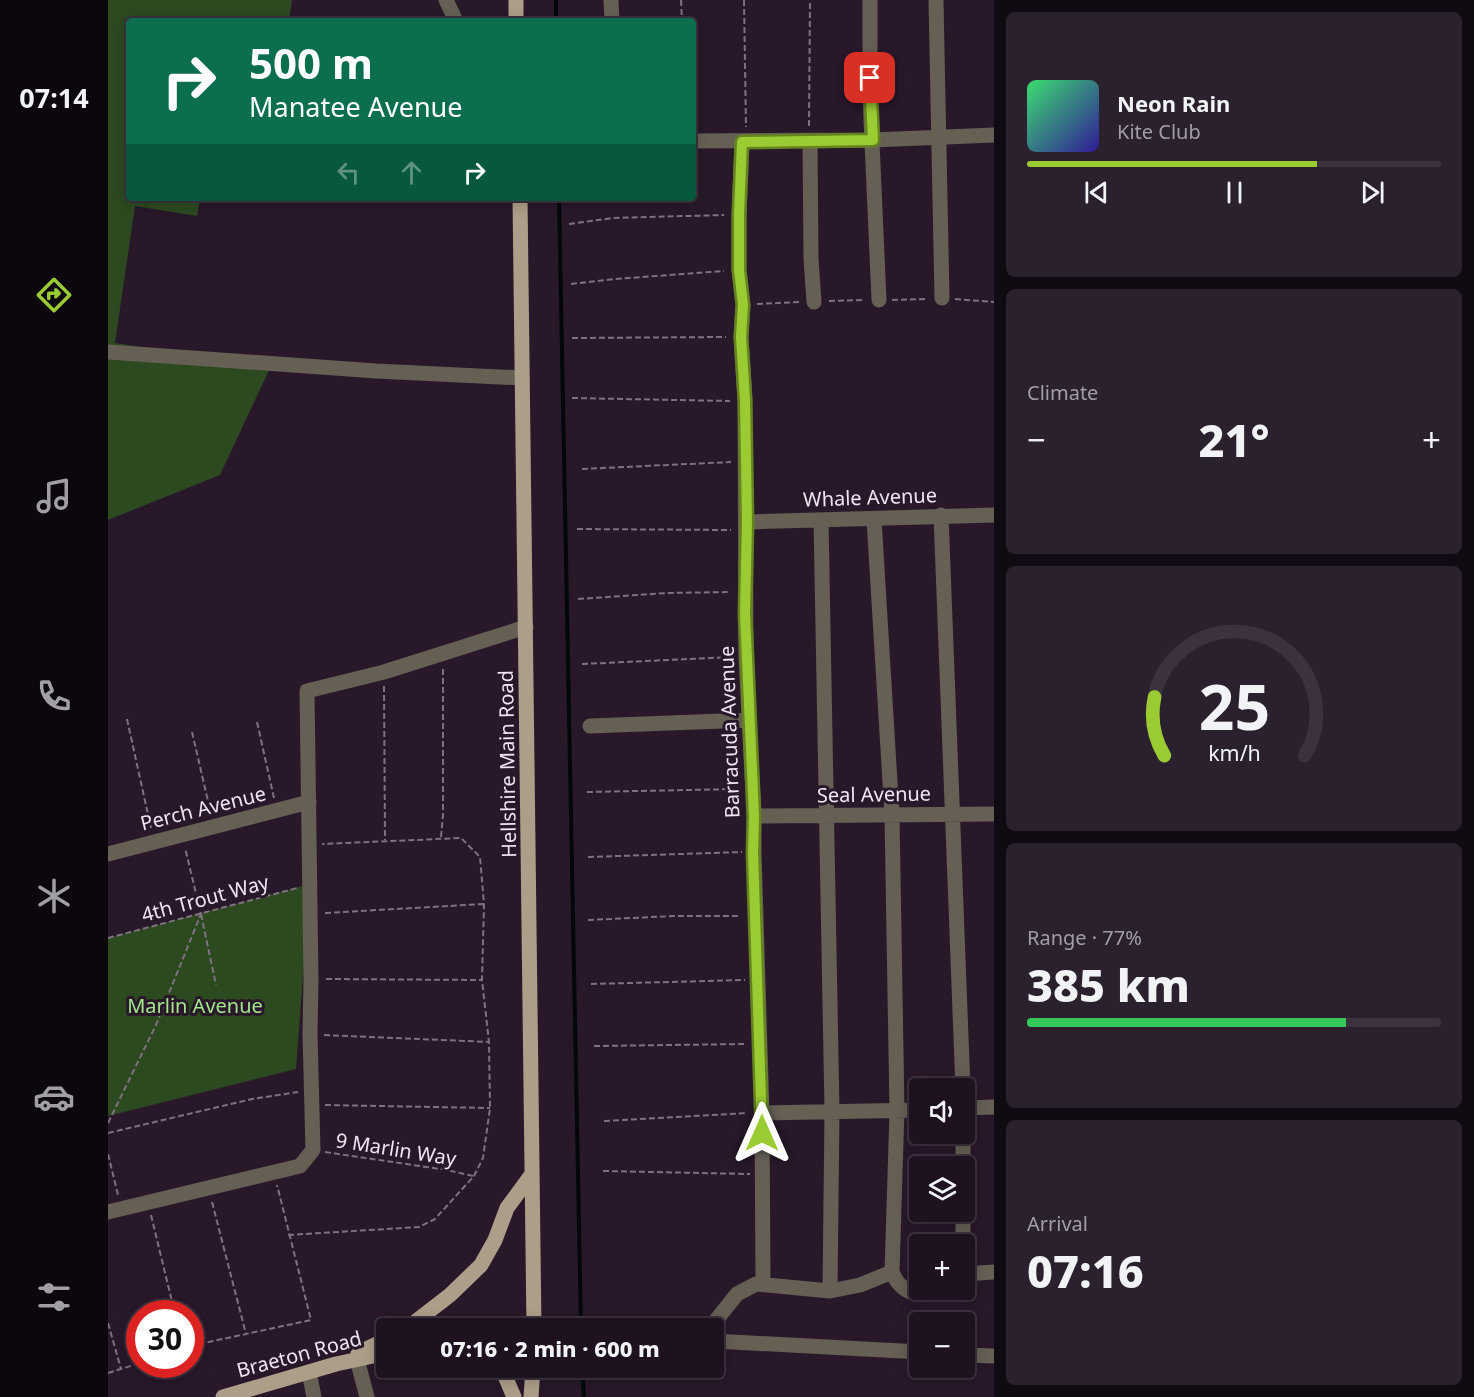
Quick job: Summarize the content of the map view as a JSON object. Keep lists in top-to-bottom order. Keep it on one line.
{"streets":{"main road":["Hellshire Main Road","Braeton Road"],"street":["Whale Avenue","Barracuda Avenue","Seal Avenue","Perch Avenue"],"path":["4th Trout Way","9 Marlin Way"]},"crossings":[["Whale Avenue","Barracuda Avenue"],["Barracuda Avenue","Seal Avenue"]],"parks":["Marlin Avenue"],"page":{"tabs":"07:14","turn":["500 m","Manatee Avenue"],"song":["Neon Rain","Kite Club"],"tile":["Climate",["Range · 77%","385 km"],["Arrival","07:16"]],"heat":["−","21°","+"],"map_buttons":["+","−"],"limit":"30","trip":"07:16 · 2 min · 600 m","gauge":["25","km/h"]}}
